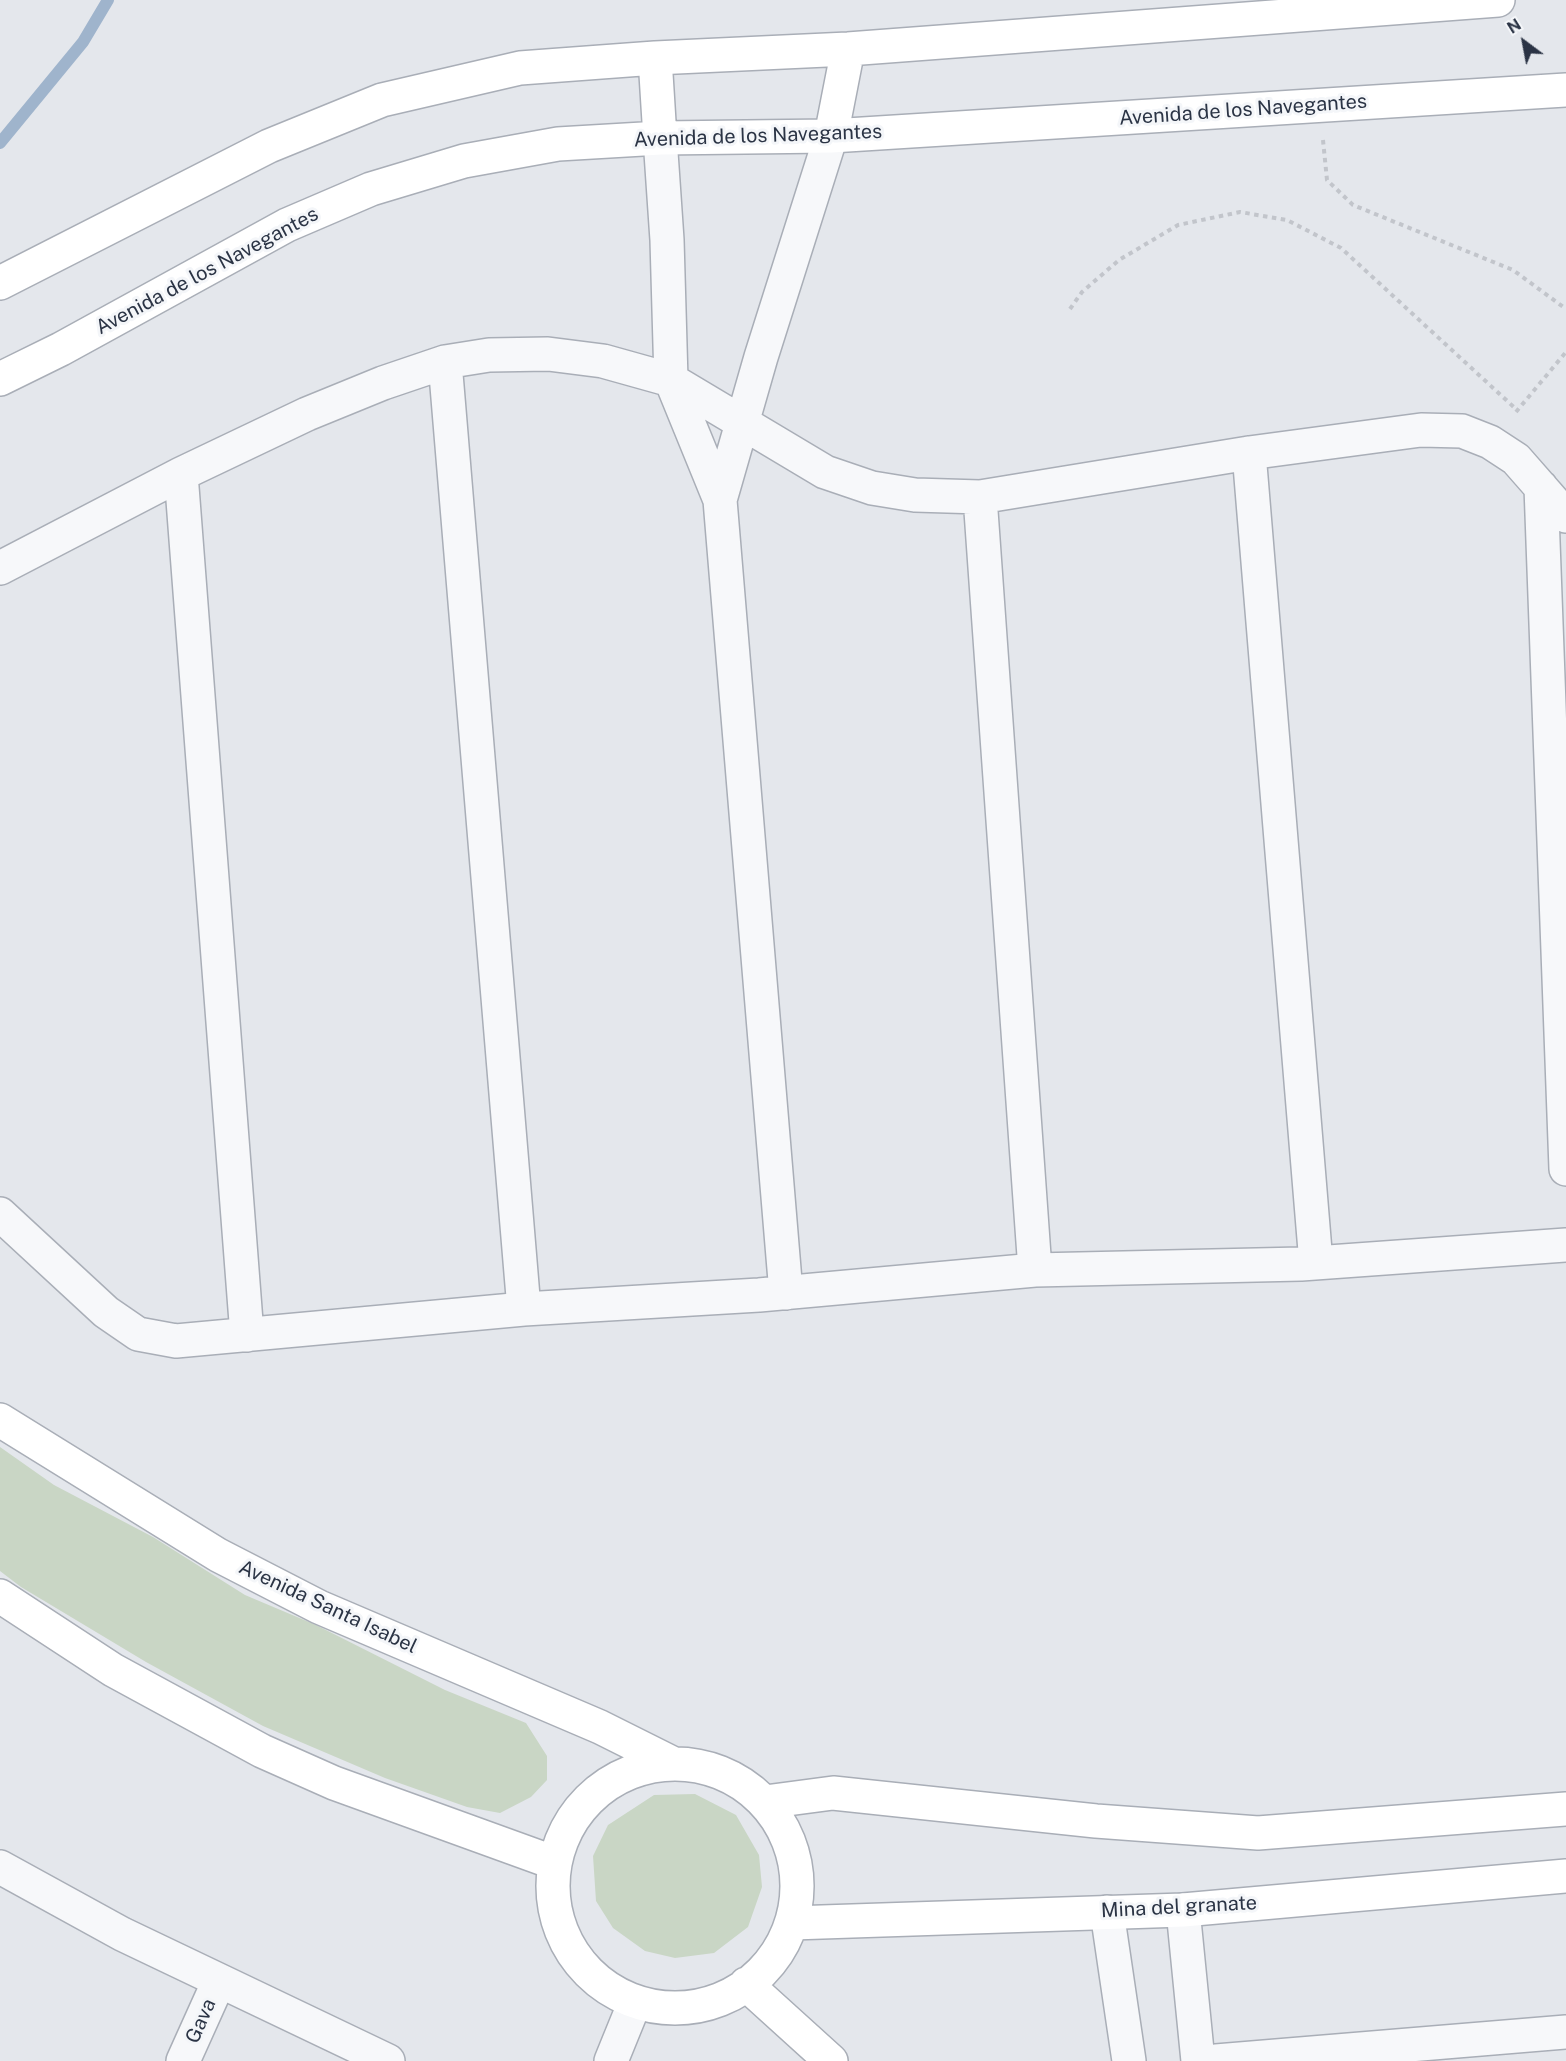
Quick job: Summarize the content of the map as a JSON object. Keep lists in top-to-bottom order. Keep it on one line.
{"streets":{"street":["Avenida de los Navegantes","Avenida Santa Isabel","Mina del granate","Gava"]},"north":"top left"}
